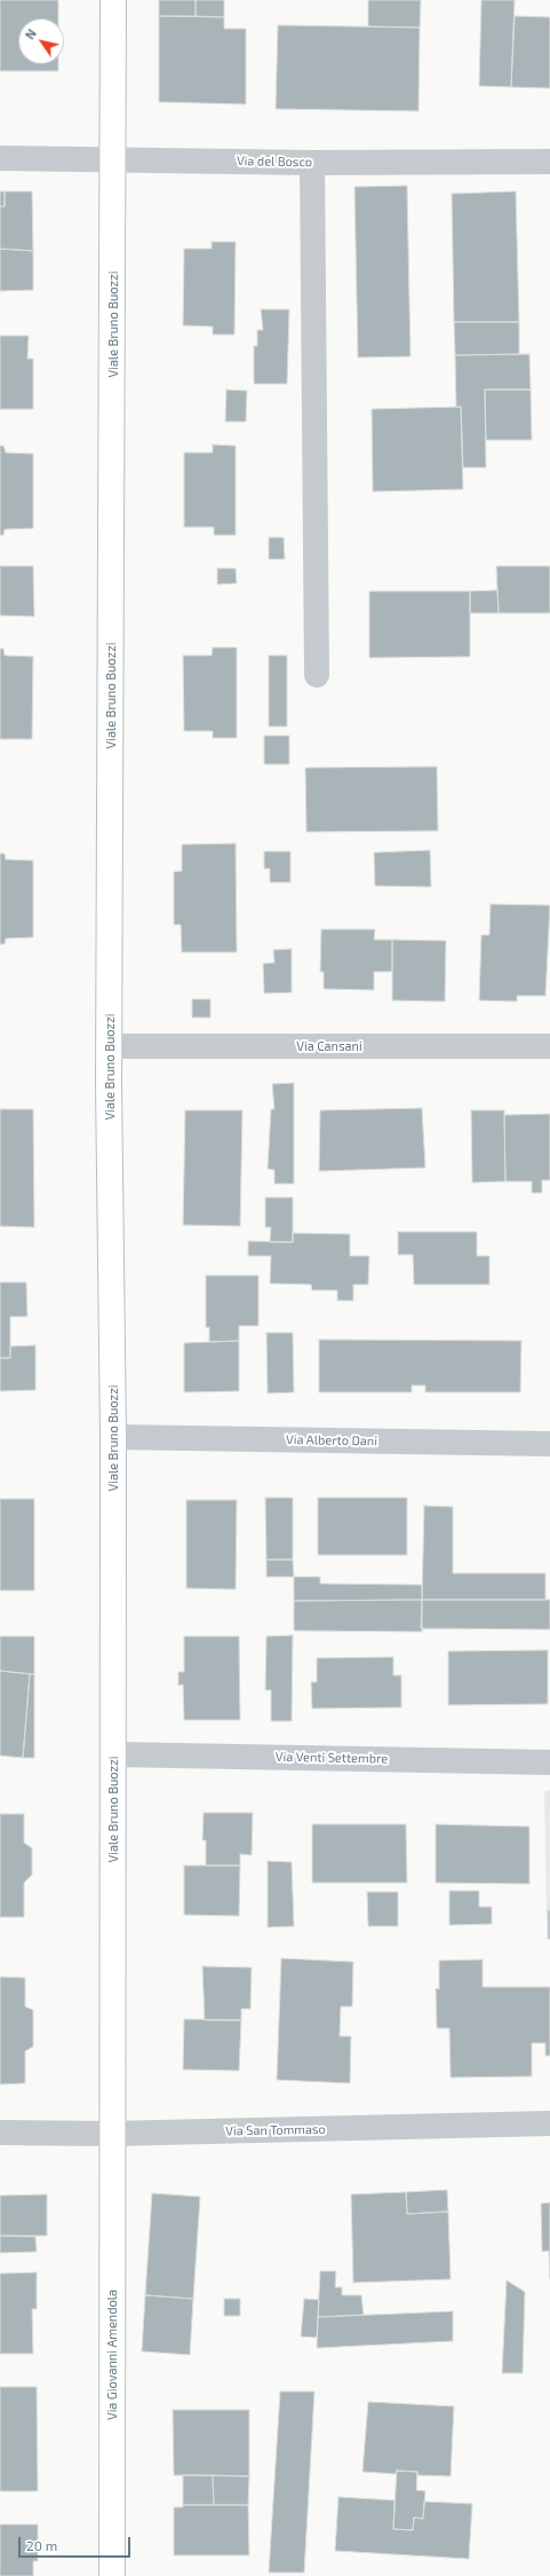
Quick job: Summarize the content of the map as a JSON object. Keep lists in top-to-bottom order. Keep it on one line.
{"streets":{"main road":["Viale Bruno Buozzi","Via Giovanni Amendola"],"street":["Via del Bosco","Via Cansani","Via Alberto Dani","Via Venti Settembre","Via San Tommaso"]},"crossings":[["Via del Bosco","Viale Bruno Buozzi"],["Viale Bruno Buozzi","Via Cansani"],["Viale Bruno Buozzi","Via Alberto Dani"],["Viale Bruno Buozzi","Via Venti Settembre"],["Viale Bruno Buozzi","Via San Tommaso"],["Viale Bruno Buozzi","Via Giovanni Amendola"],["Via San Tommaso","Via Giovanni Amendola"]],"scale_bar":"20 m","north":"top left"}
